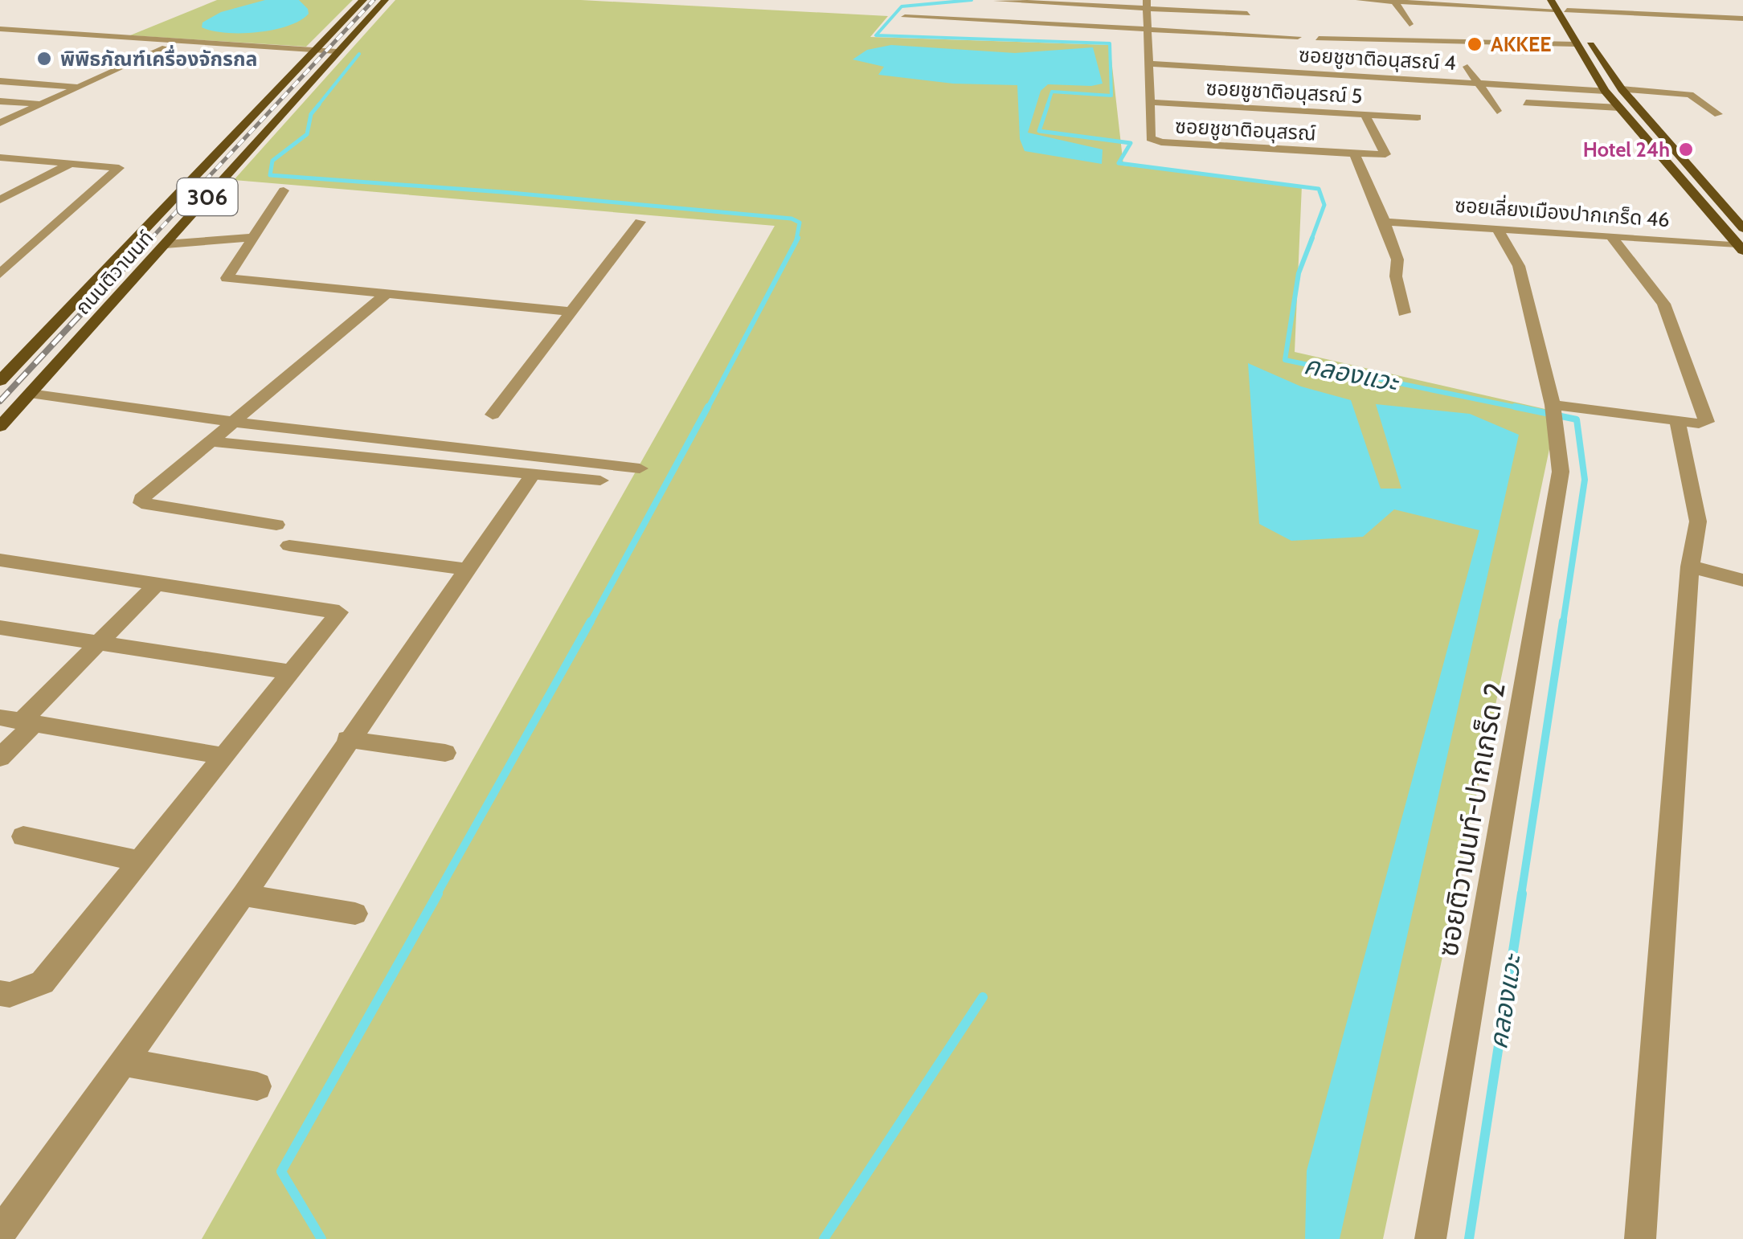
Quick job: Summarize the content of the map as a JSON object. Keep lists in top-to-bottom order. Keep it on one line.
{"streets":{"main road":["306","ถนนติวานนท์"],"street":["ซอยชูชาติอนุสรณ์ 4","ซอยชูชาติอนุสรณ์ 5","ซอยชูชาติอนุสรณ์","ซอยเลี่ยงเมืองปากเกร็ด 46","ซอยติวานนท์-ปากเกร็ด 2"]},"crossings":[["ซอยชูชาติอนุสรณ์ 4","ซอยชูชาติอนุสรณ์"],["ซอยชูชาติอนุสรณ์ 5","ซอยชูชาติอนุสรณ์"],["ซอยเลี่ยงเมืองปากเกร็ด 46","ซอยติวานนท์-ปากเกร็ด 2"]],"water":["คลองแวะ"],"places":["AKKEE","พิพิธภัณฑ์เครื่องจักรกล","Hotel 24h"]}
